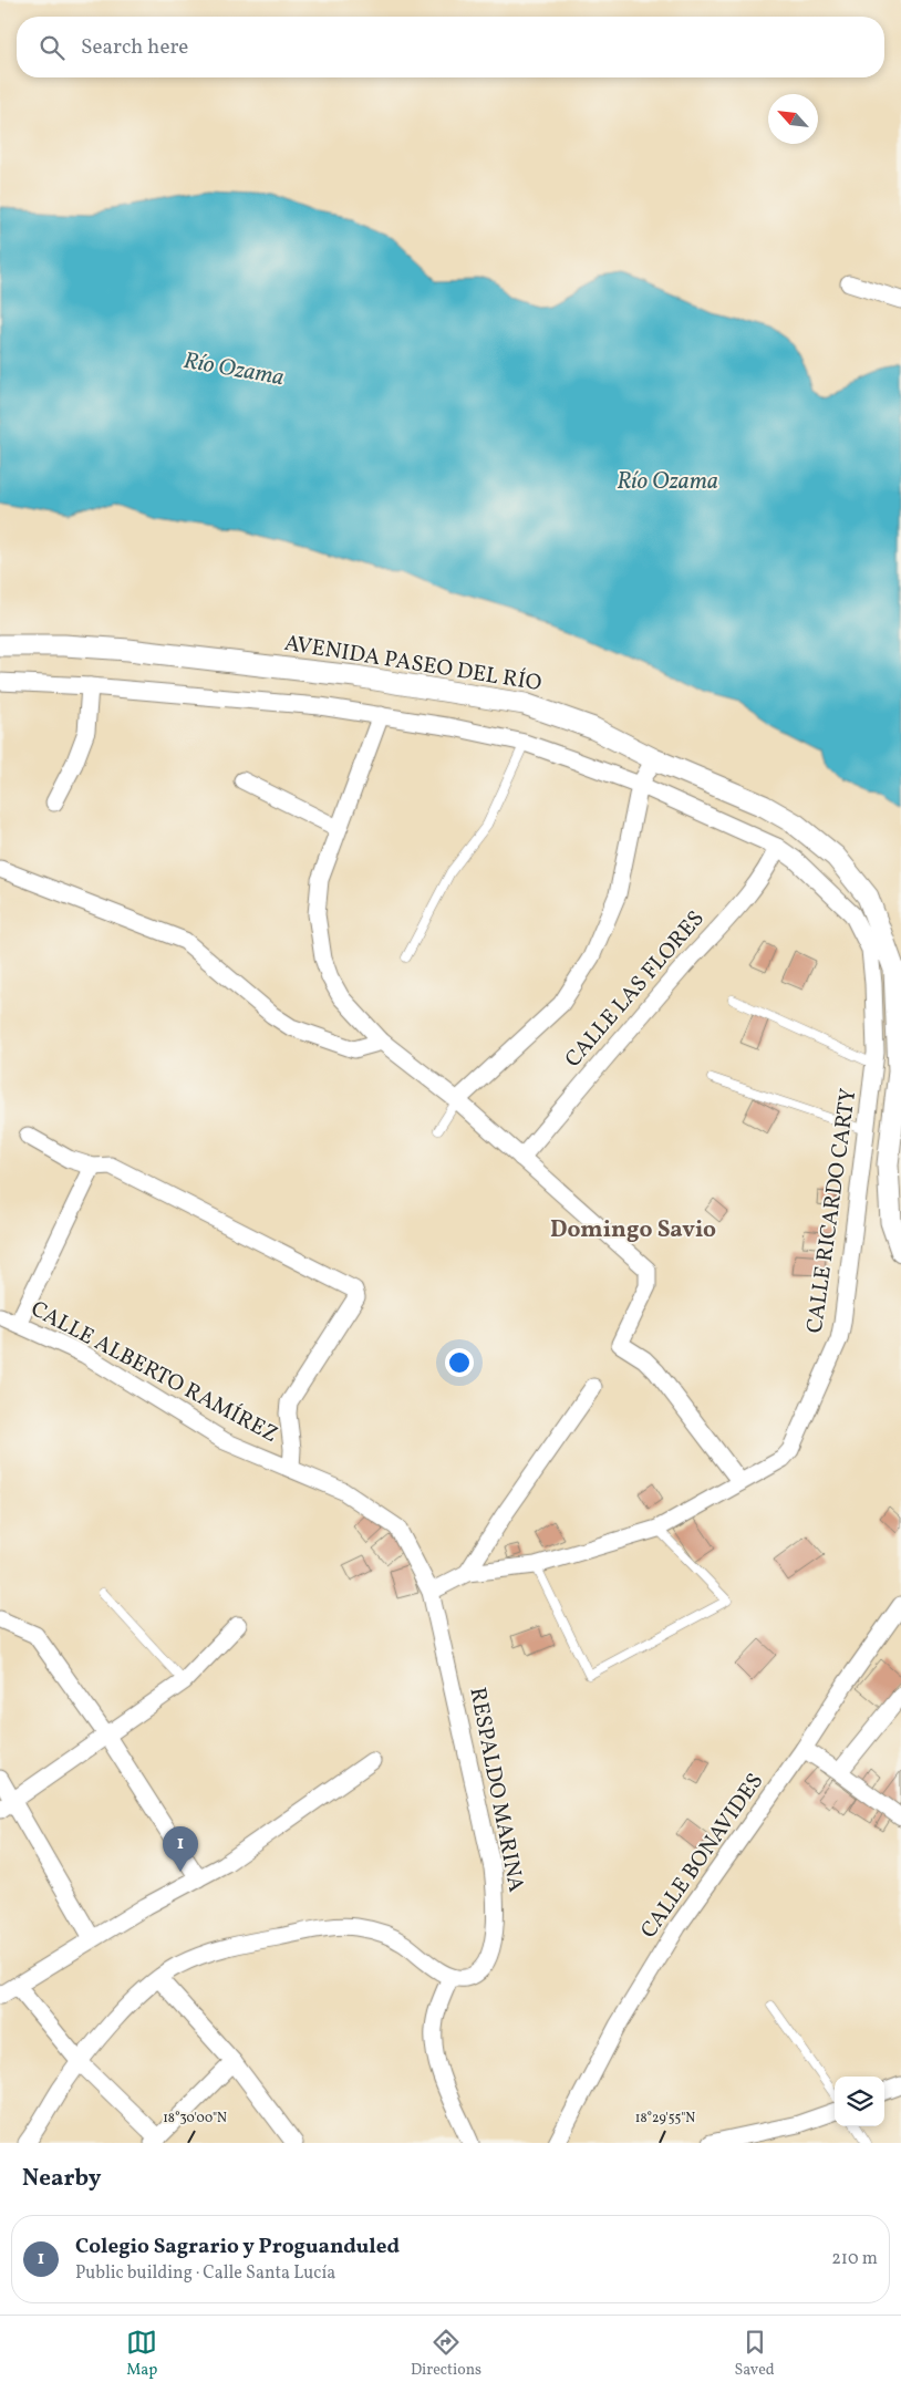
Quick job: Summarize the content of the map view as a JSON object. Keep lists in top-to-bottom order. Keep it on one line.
{"streets":{"street":["AVENIDA PASEO DEL RÍO","CALLE LAS FLORES","CALLE RICARDO CARTY","CALLE ALBERTO RAMÍREZ","RESPALDO MARINA","CALLE BONAVIDES"]},"crossings":[["CALLE LAS FLORES","CALLE RICARDO CARTY"],["CALLE RICARDO CARTY","CALLE ALBERTO RAMÍREZ"],["CALLE RICARDO CARTY","RESPALDO MARINA"],["CALLE ALBERTO RAMÍREZ","RESPALDO MARINA"]],"districts":["Domingo Savio"],"water":["Río Ozama"],"north":"top left","page":{"search":"Search here","pins":"1","heading":"Nearby","list":[{"mark":"1","name":"Colegio Sagrario y Proguanduled","note":"Public building · Calle Santa Lucía","value":"210 m"}],"nav":["Map","Directions","Saved"]},"coordinates":["18°30'00\"N","18°29'55\"N"]}
